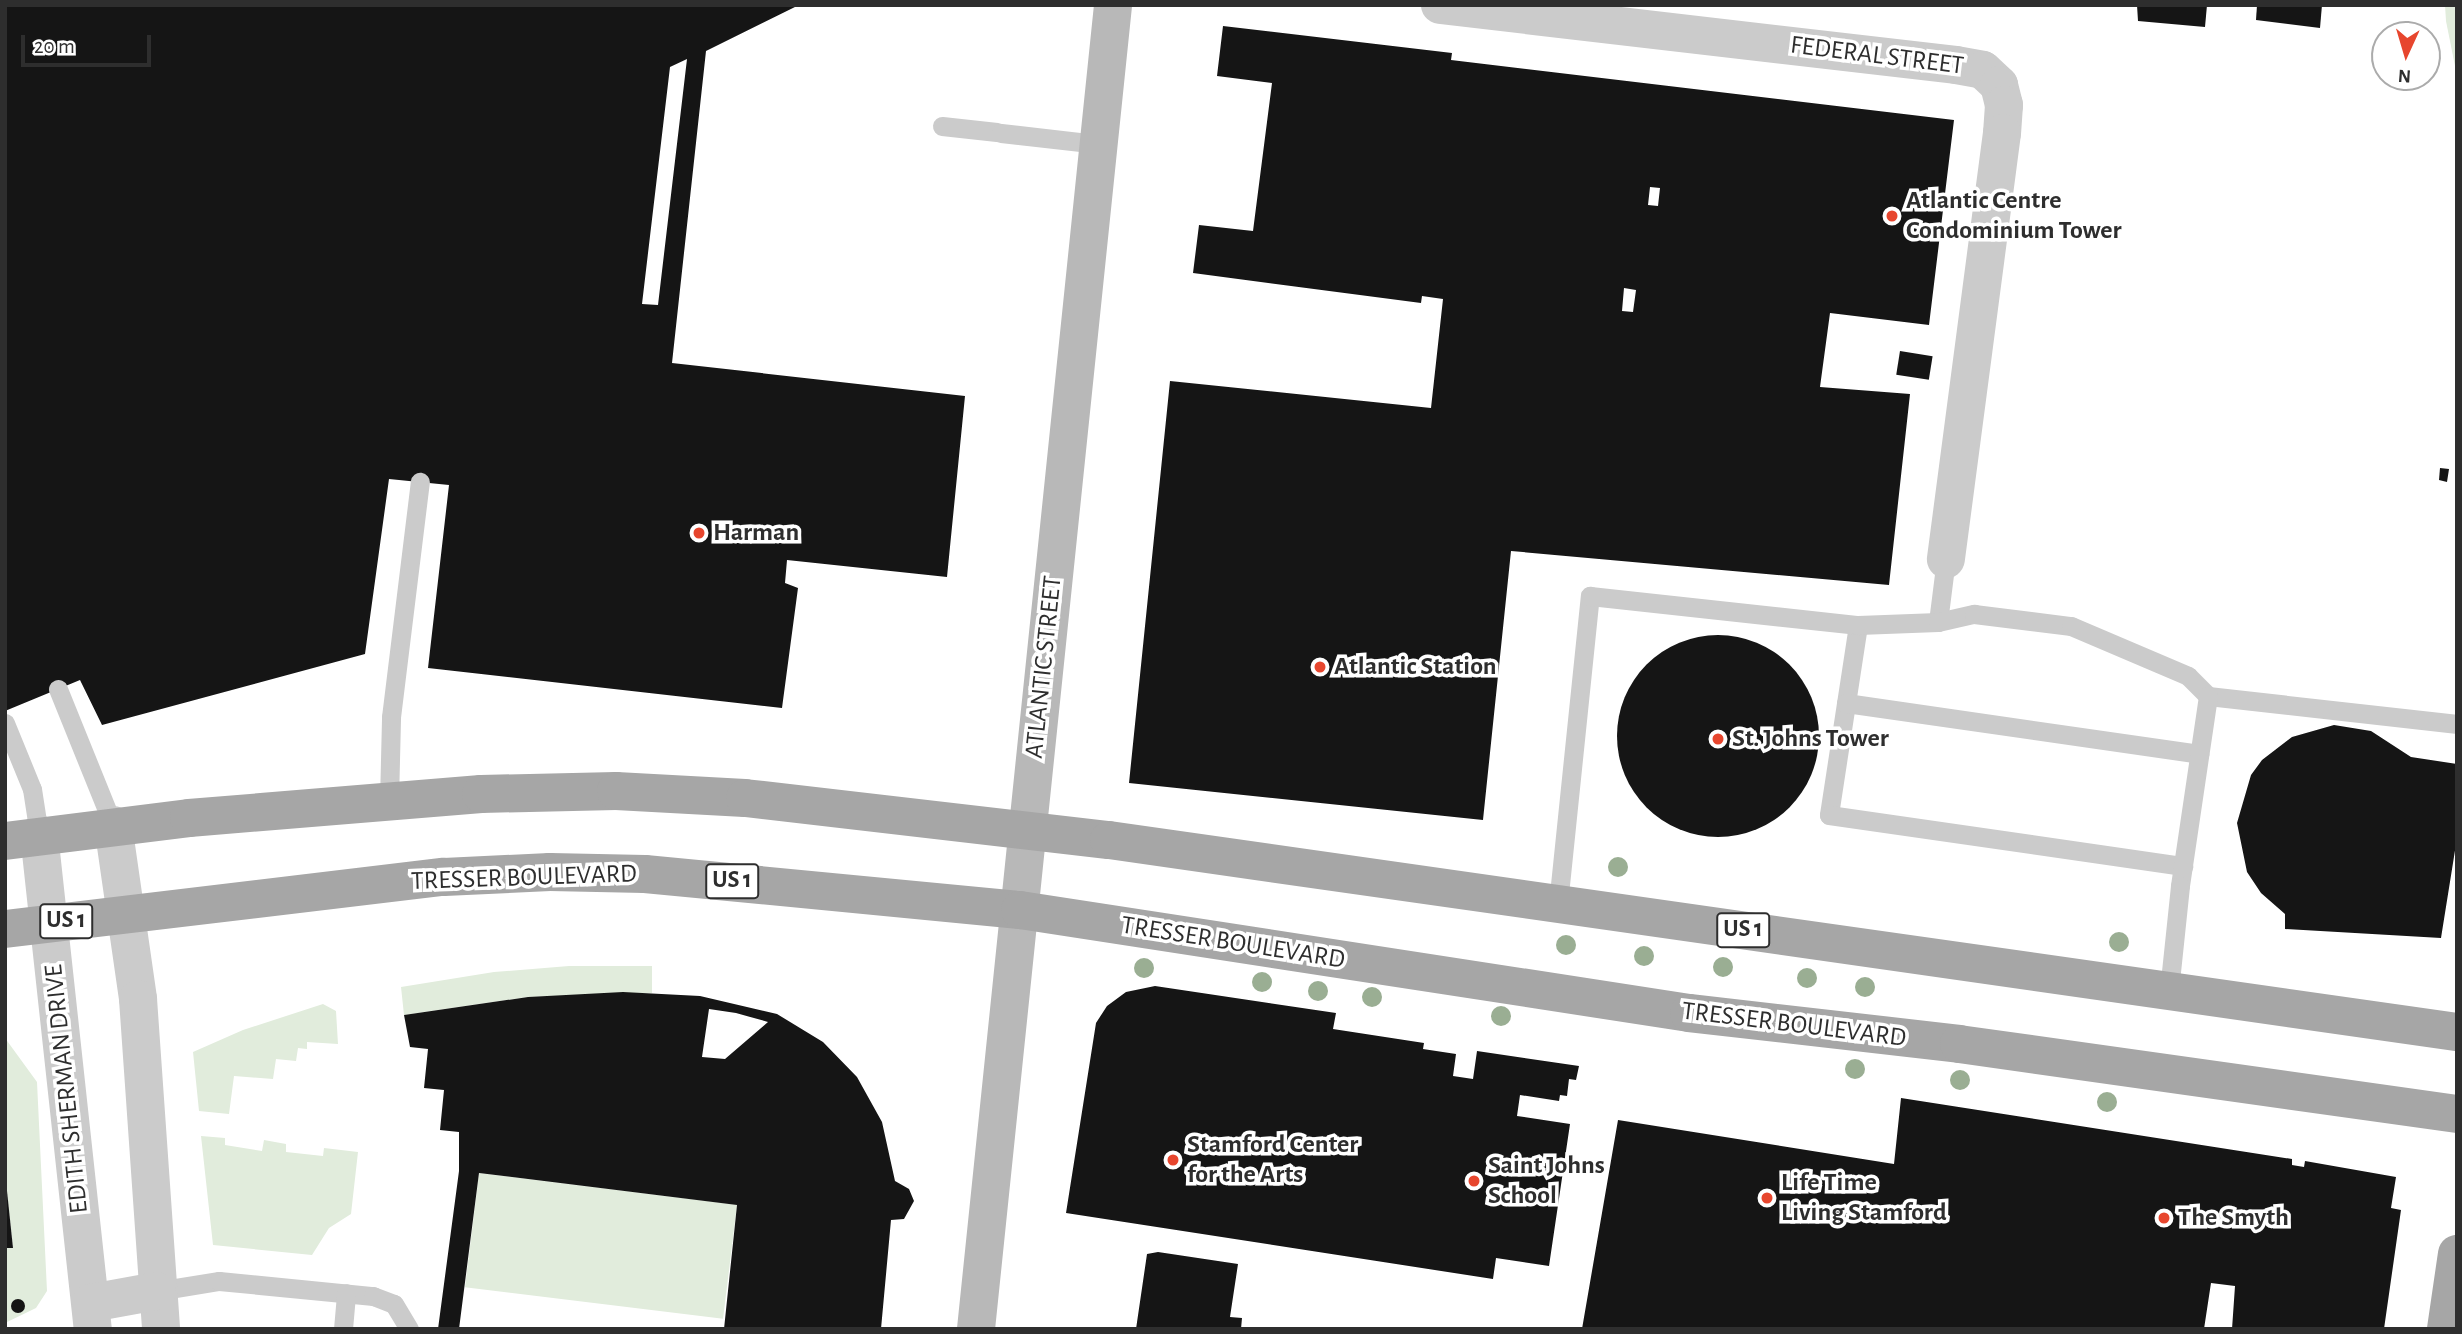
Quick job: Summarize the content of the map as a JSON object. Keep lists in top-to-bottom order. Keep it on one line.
{"streets":{"main road":["ATLANTIC STREET","TRESSER BOULEVARD","US 1"],"street":["FEDERAL STREET","EDITH SHERMAN DRIVE"]},"crossings":[["ATLANTIC STREET","TRESSER BOULEVARD"],["ATLANTIC STREET","US 1"],["TRESSER BOULEVARD","EDITH SHERMAN DRIVE"],["US 1","EDITH SHERMAN DRIVE"]],"places":["Atlantic Centre Condominium Tower","Harman","Atlantic Station","St. Johns Tower","Stamford Center for the Arts","Saint Johns School","Life Time Living Stamford","The Smyth"],"scale_bar":"20 m","north":"bottom"}
